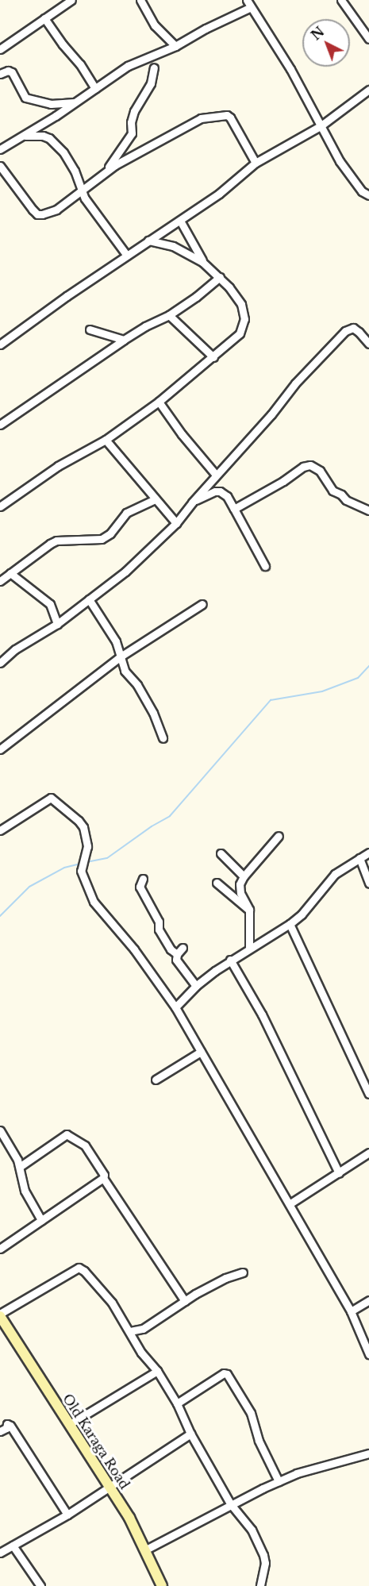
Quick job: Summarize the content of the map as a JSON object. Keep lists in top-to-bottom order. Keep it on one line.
{"streets":{"street":["Old Karaga Road"]},"north":"top left"}
